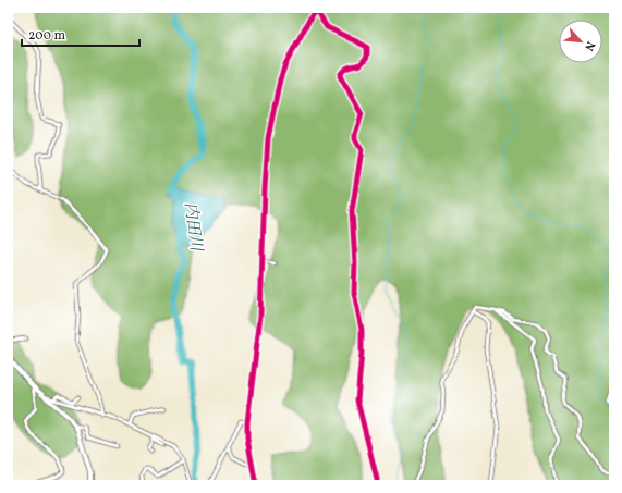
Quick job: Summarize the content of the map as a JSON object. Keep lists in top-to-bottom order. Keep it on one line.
{"water":["内田川"],"scale_bar":"200 m","north":"bottom right"}
